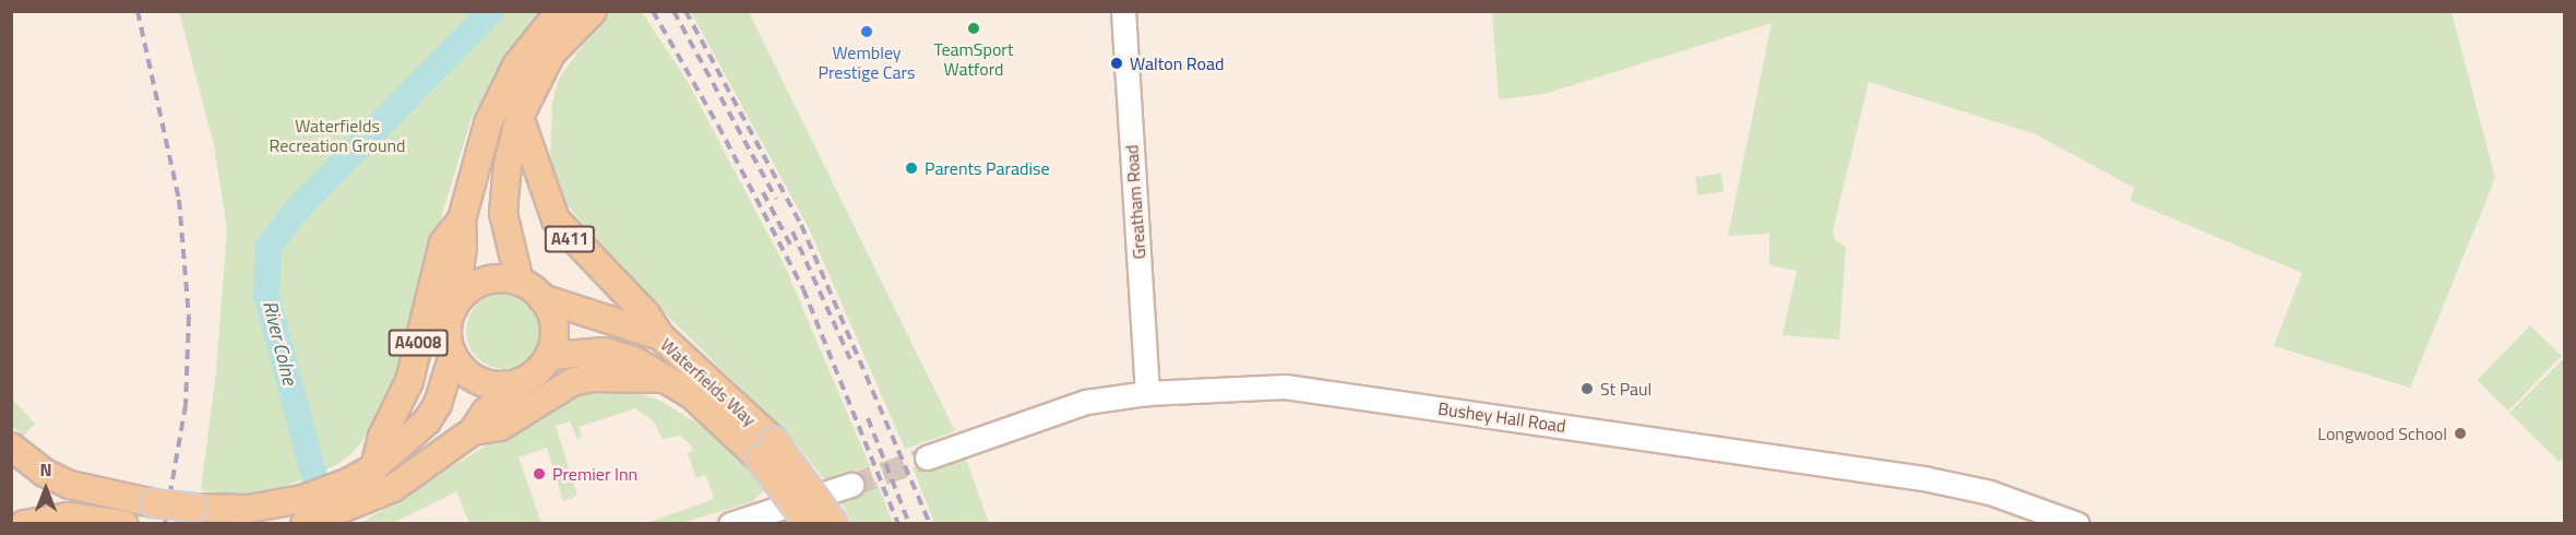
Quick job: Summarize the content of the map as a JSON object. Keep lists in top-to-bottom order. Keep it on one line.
{"streets":{"main road":["A411","A4008","Waterfields Way"],"street":["Greatham Road","Bushey Hall Road"]},"crossings":[["Greatham Road","Bushey Hall Road"],["A411","Waterfields Way"],["A4008","Waterfields Way"]],"water":["River Colne"],"parks":["Waterfields Recreation Ground"],"places":["TeamSport Watford","Wembley Prestige Cars","Walton Road","Parents Paradise","St Paul","Longwood School","Premier Inn"],"north":"top"}
